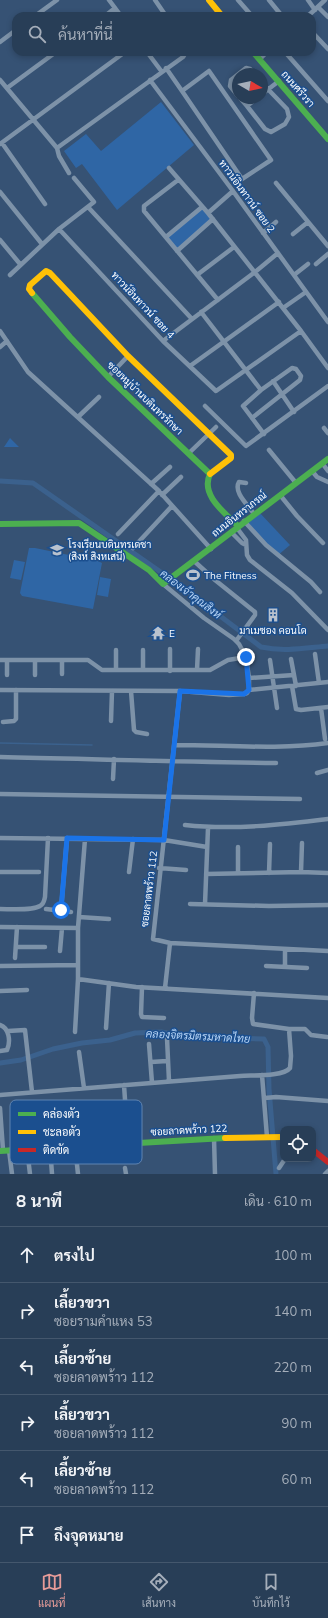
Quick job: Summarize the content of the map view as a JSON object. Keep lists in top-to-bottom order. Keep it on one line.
{"streets":{"street":["ถนนศรีวรา","ทาวน์อินทาวน์ ซอย 2","ทาวน์อินทาวน์ ซอย 4","ซอยหมู่บ้านบดินทรรักษา","ถนนอินทราภรณ์","ซอยลาดพร้าว 112","ซอยลาดพร้าว 122"]},"water":["คลองเจ้าคุณสิงห์","คลองจิตรมิตรมหาดไทย"],"places":{"school or university":["โรงเรียนบดินทรเดชา (สิงห์ สิงหเสนี)"],"sports":["The Fitness"],"building":["มาเมซอง คอนโด"],"temple":["E"]},"legend":["คล่องตัว","ชะลอตัว","ติดขัด"],"north":"right","page":{"search":"ค้นหาที่นี่","heading":["8 นาที","เดิน · 610 m"],"list":[["ตรงไป","100 m"],["เลี้ยวขวา","ซอยรามคำแหง 53","140 m"],["เลี้ยวซ้าย","ซอยลาดพร้าว 112","220 m"],["เลี้ยวขวา","ซอยลาดพร้าว 112","90 m"],["เลี้ยวซ้าย","ซอยลาดพร้าว 112","60 m"],"ถึงจุดหมาย"],"nav":["แผนที่","เส้นทาง","บันทึกไว้"]}}
